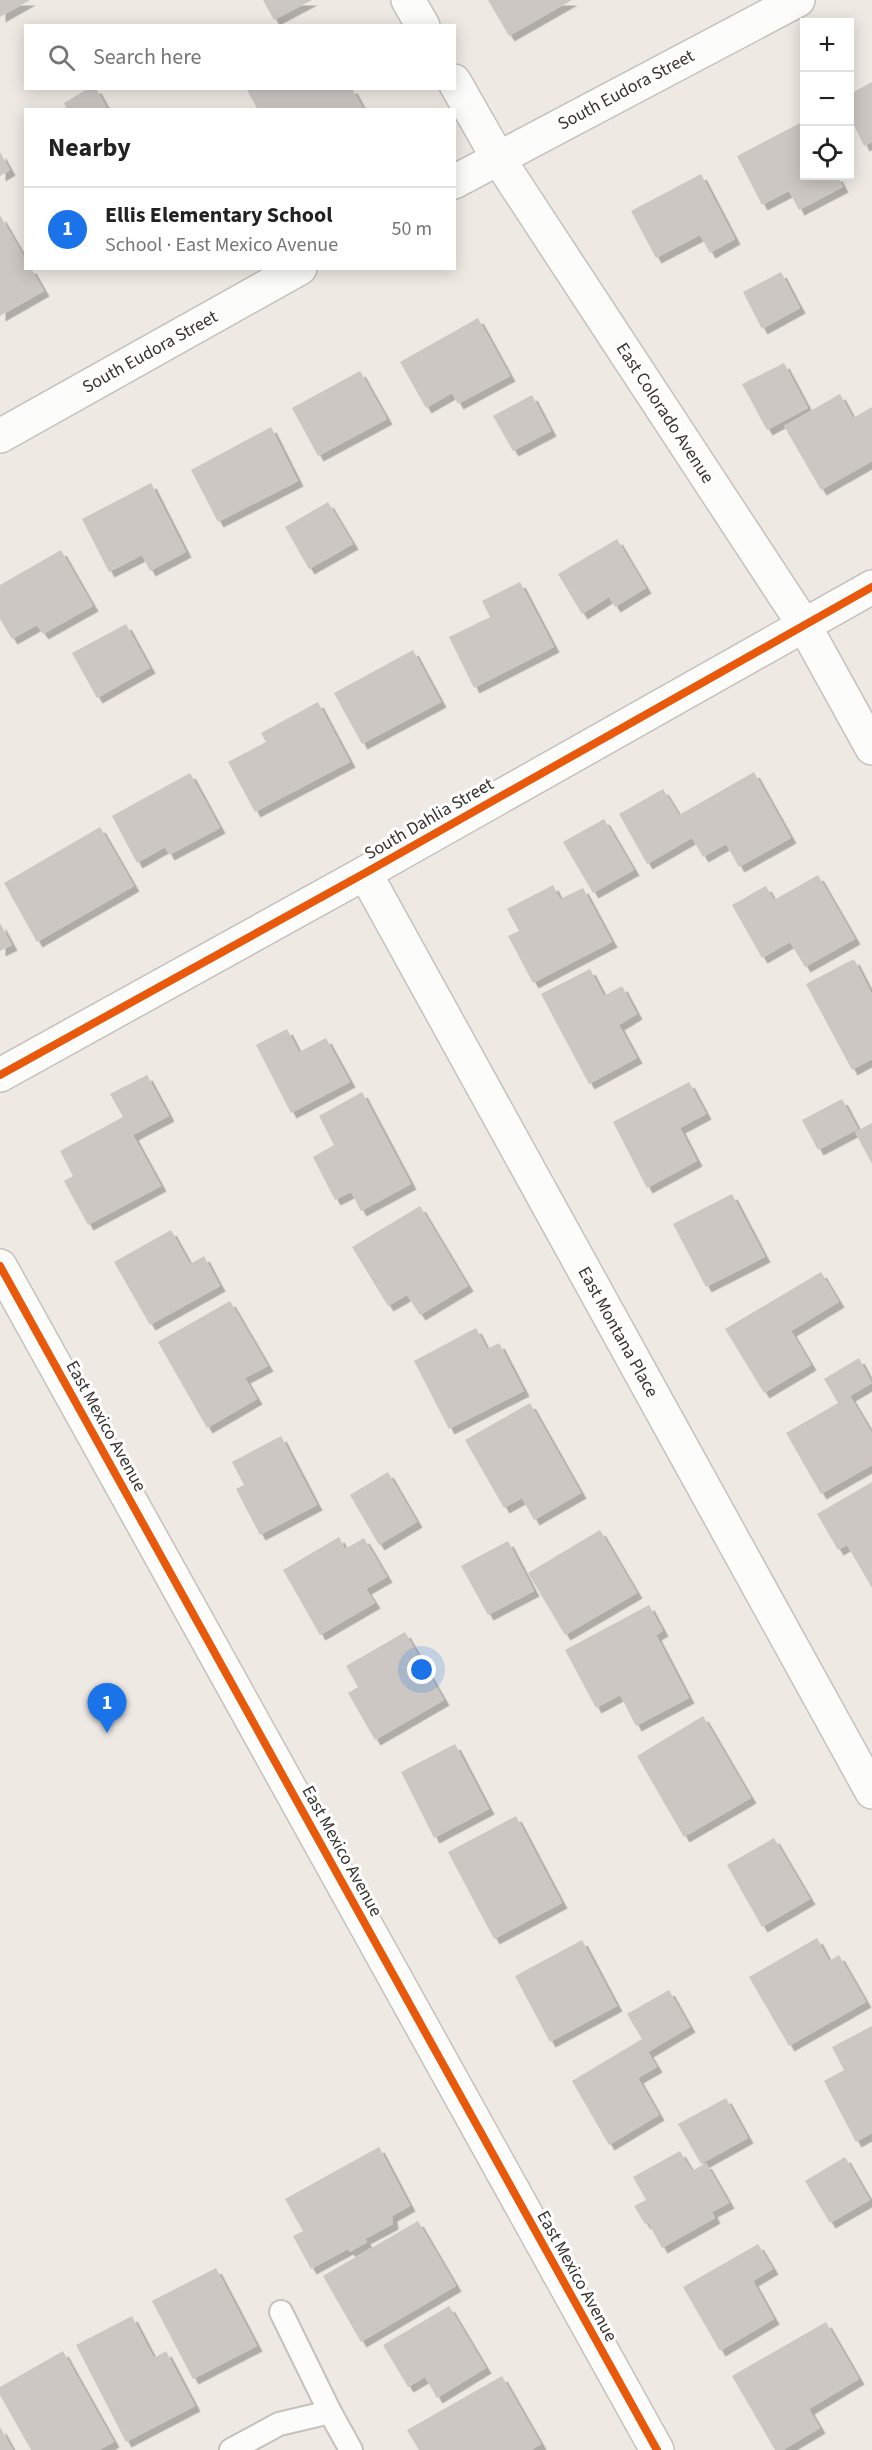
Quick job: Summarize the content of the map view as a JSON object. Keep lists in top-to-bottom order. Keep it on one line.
{"streets":{"street":["South Eudora Street","East Colorado Avenue","South Dahlia Street","East Montana Place","East Mexico Avenue"]},"crossings":[["South Eudora Street","East Colorado Avenue"],["East Colorado Avenue","South Dahlia Street"],["South Dahlia Street","East Montana Place"]],"page":{"map_buttons":["+","−"],"search":"Search here","heading":"Nearby","list":[{"mark":"1","name":"Ellis Elementary School","note":"School · East Mexico Avenue","value":"50 m"}],"pins":"1"}}
